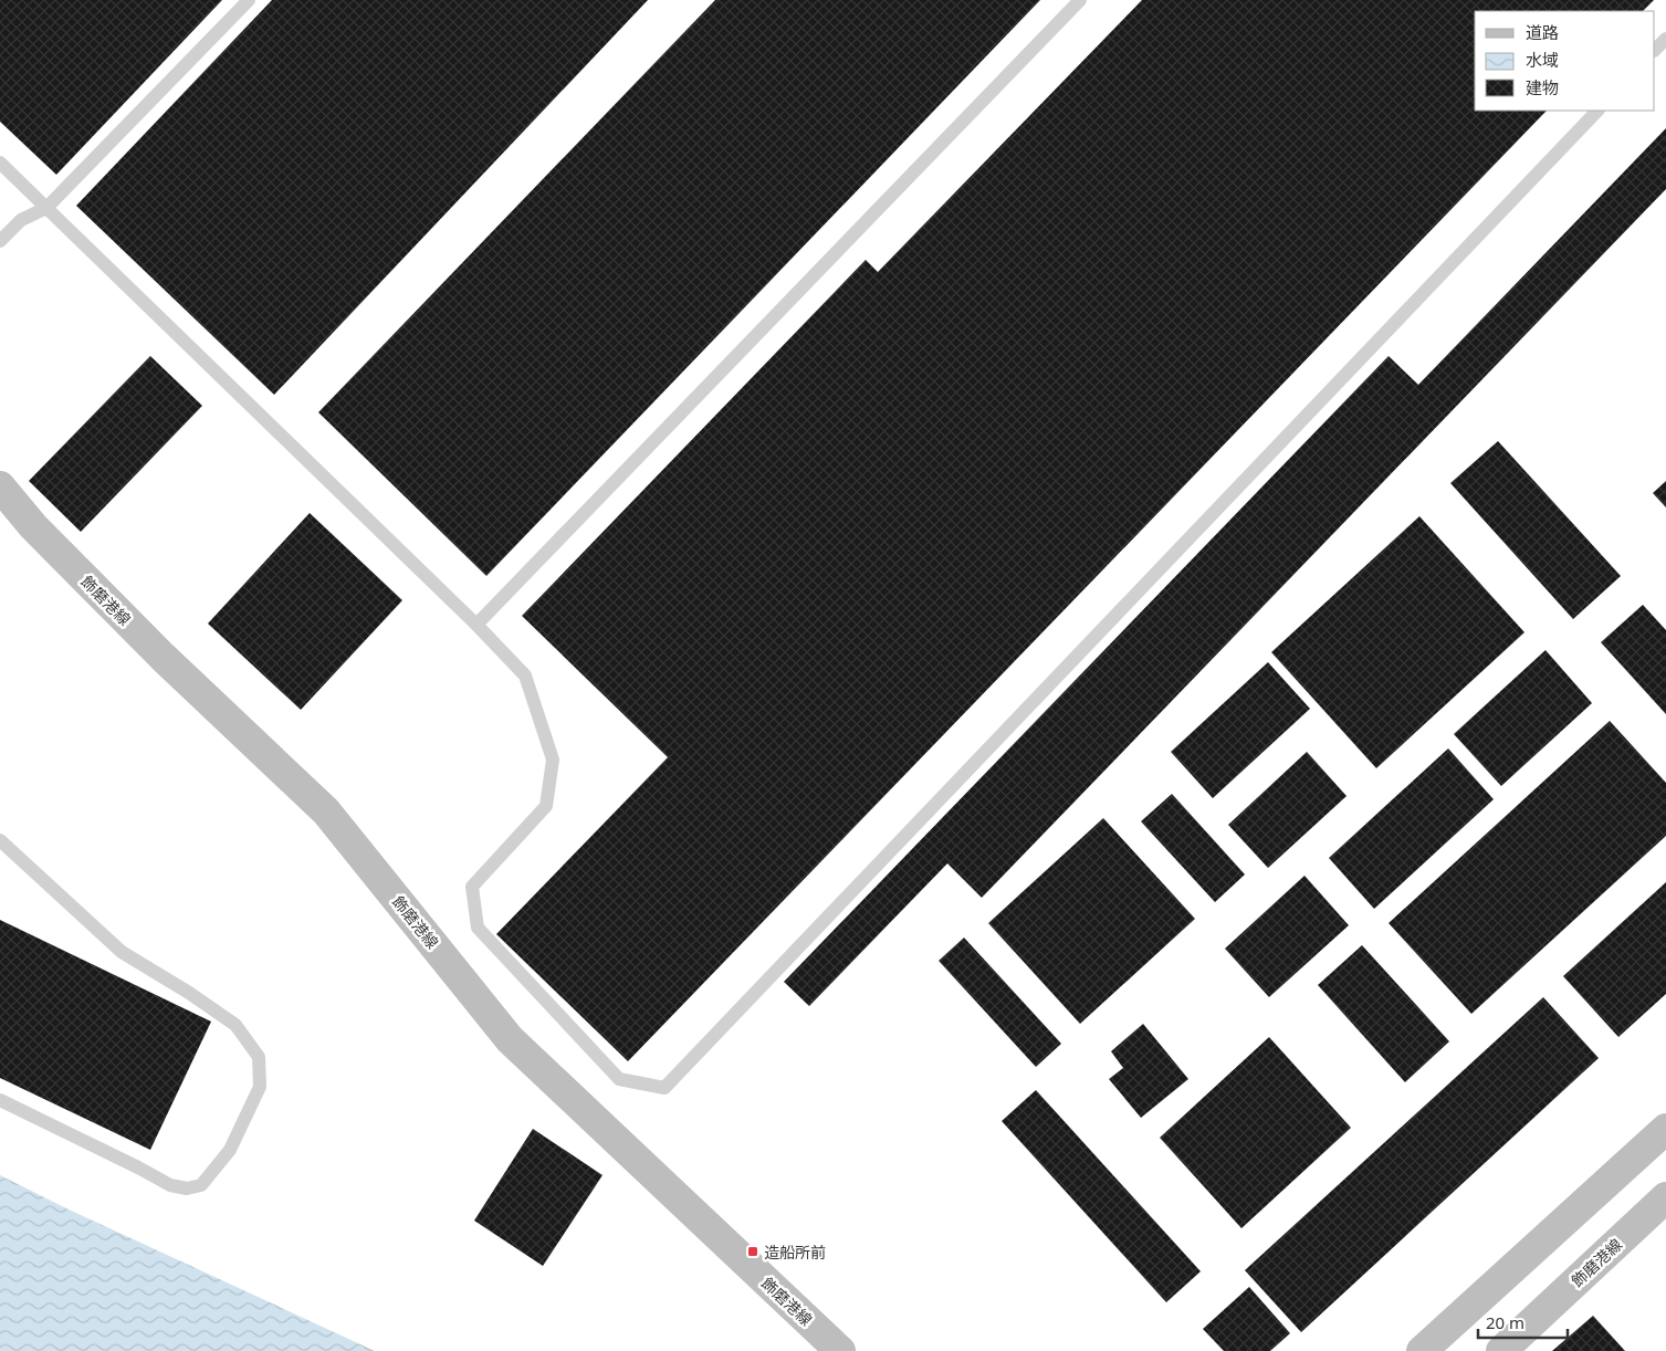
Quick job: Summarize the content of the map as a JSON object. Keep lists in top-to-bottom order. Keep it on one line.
{"streets":{"main road":["飾磨港線"]},"places":{"transit":["造船所前"]},"legend":["道路","水域","建物"],"scale_bar":"20 m"}
